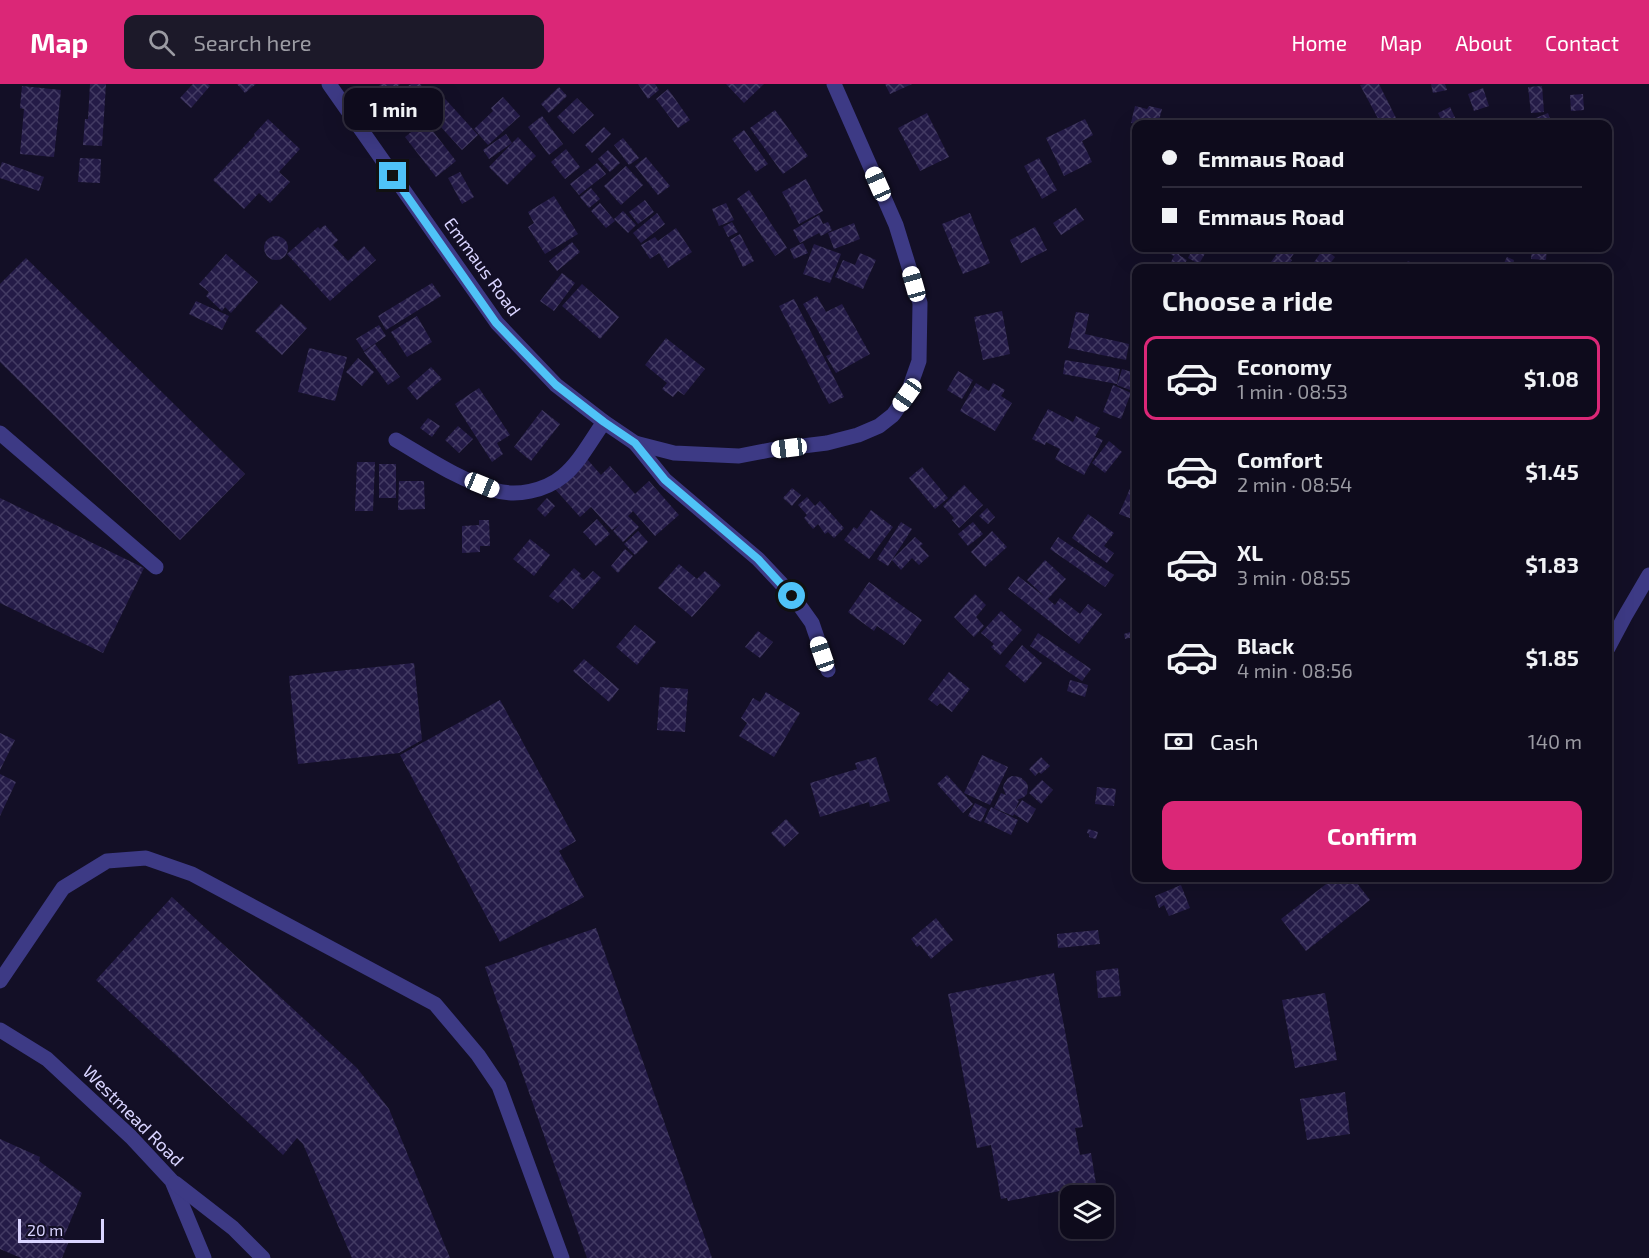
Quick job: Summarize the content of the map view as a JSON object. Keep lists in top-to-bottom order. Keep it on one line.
{"streets":{"street":["Emmaus Road","Westmead Road"]},"scale_bar":"20 m","page":{"header":"Map","search":"Search here","nav":["Home","Map","About","Contact"],"bubble":"1 min","banner":["Emmaus Road","Emmaus Road"],"heading":"Choose a ride","list":[{"name":"Economy","note":"1 min · 08:53","value":"$1.08"},{"name":"Comfort","note":"2 min · 08:54","value":"$1.45"},{"name":"XL","note":"3 min · 08:55","value":"$1.83"},{"name":"Black","note":"4 min · 08:56","value":"$1.85"}],"pay":["Cash","140 m"],"buttons":"Confirm","scale":"20 m"}}
